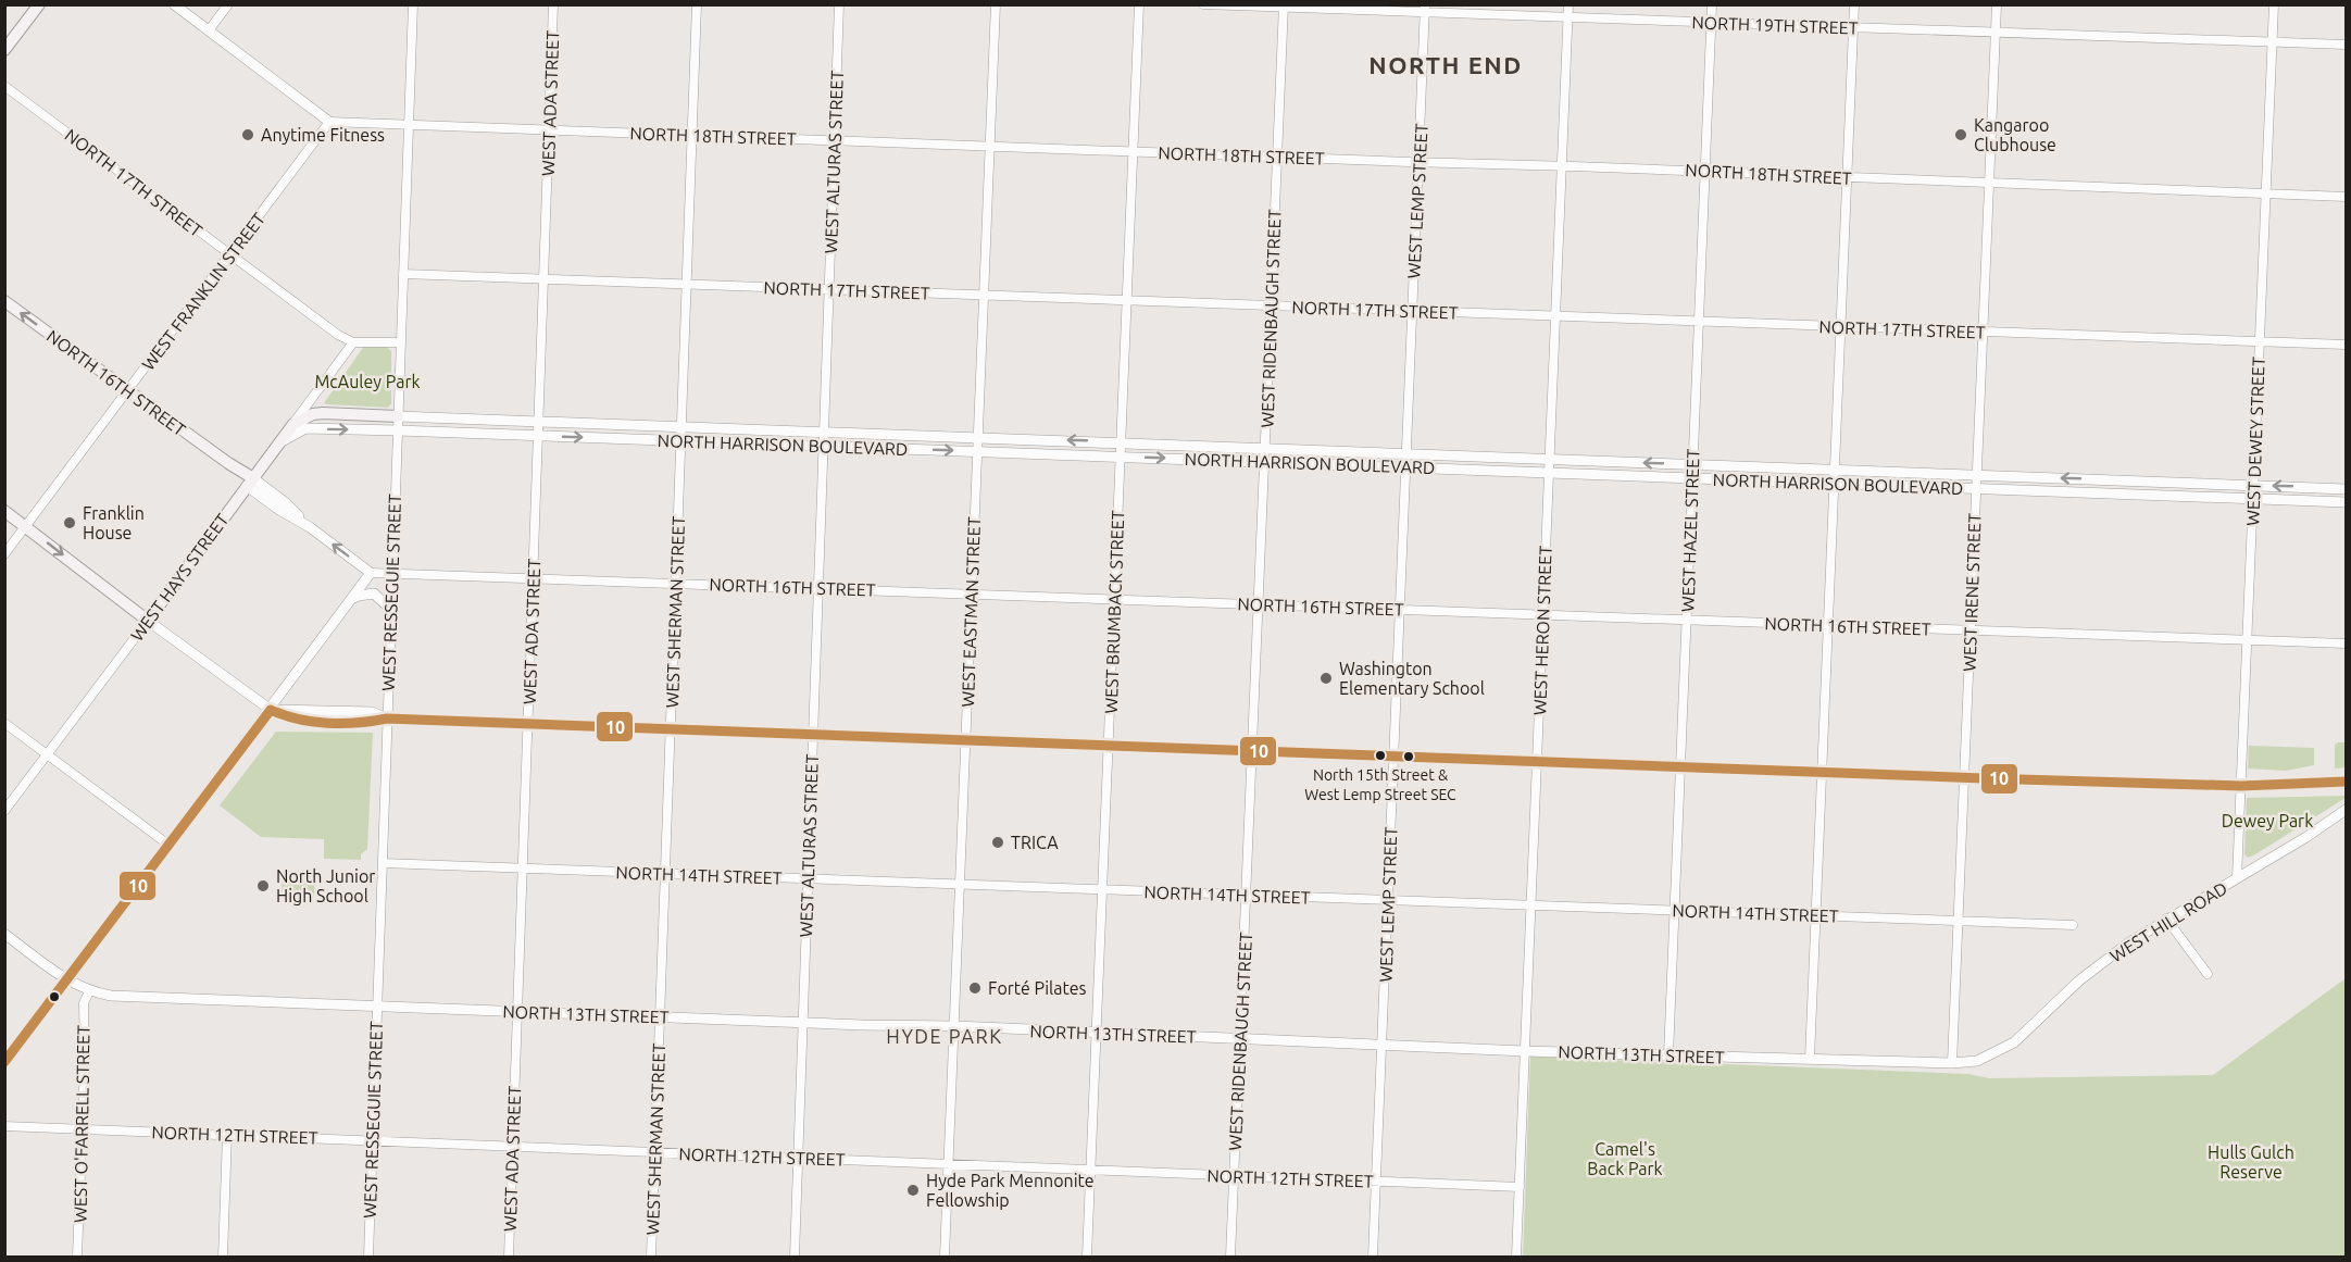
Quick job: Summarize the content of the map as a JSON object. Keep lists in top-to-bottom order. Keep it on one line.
{"streets":{"main road":["NORTH 16TH STREET","NORTH HARRISON BOULEVARD","WEST HAYS STREET"],"street":["NORTH 19TH STREET","WEST ADA STREET","NORTH 18TH STREET","WEST ALTURAS STREET","NORTH 17TH STREET","WEST LEMP STREET","WEST FRANKLIN STREET","WEST RIDENBAUGH STREET","WEST DEWEY STREET","WEST HAZEL STREET","WEST RESSEGUIE STREET","WEST IRENE STREET","WEST SHERMAN STREET","WEST EASTMAN STREET","WEST BRUMBACK STREET","WEST HERON STREET","NORTH 14TH STREET","WEST HILL ROAD","NORTH 13TH STREET","WEST O'FARRELL STREET","NORTH 12TH STREET"]},"crossings":[["NORTH 19TH STREET","WEST LEMP STREET"],["NORTH 19TH STREET","WEST RIDENBAUGH STREET"],["NORTH 19TH STREET","WEST DEWEY STREET"],["NORTH 19TH STREET","WEST HAZEL STREET"],["NORTH 19TH STREET","WEST IRENE STREET"],["NORTH 19TH STREET","WEST HERON STREET"],["WEST ADA STREET","NORTH 18TH STREET"],["WEST ADA STREET","NORTH 17TH STREET"],["WEST ADA STREET","NORTH 16TH STREET"],["WEST ADA STREET","NORTH HARRISON BOULEVARD"],["WEST ADA STREET","NORTH 14TH STREET"],["WEST ADA STREET","NORTH 13TH STREET"],["WEST ADA STREET","NORTH 12TH STREET"],["NORTH 18TH STREET","WEST ALTURAS STREET"],["NORTH 18TH STREET","WEST LEMP STREET"],["NORTH 18TH STREET","WEST FRANKLIN STREET"],["NORTH 18TH STREET","WEST RIDENBAUGH STREET"],["NORTH 18TH STREET","WEST DEWEY STREET"],["NORTH 18TH STREET","WEST HAZEL STREET"],["NORTH 18TH STREET","WEST RESSEGUIE STREET"],["NORTH 18TH STREET","WEST IRENE STREET"],["NORTH 18TH STREET","WEST SHERMAN STREET"],["NORTH 18TH STREET","WEST EASTMAN STREET"],["NORTH 18TH STREET","WEST BRUMBACK STREET"],["NORTH 18TH STREET","WEST HERON STREET"],["WEST ALTURAS STREET","NORTH 17TH STREET"],["WEST ALTURAS STREET","NORTH 16TH STREET"],["WEST ALTURAS STREET","NORTH HARRISON BOULEVARD"],["WEST ALTURAS STREET","NORTH 14TH STREET"],["WEST ALTURAS STREET","NORTH 13TH STREET"],["WEST ALTURAS STREET","NORTH 12TH STREET"],["NORTH 17TH STREET","WEST LEMP STREET"],["NORTH 17TH STREET","WEST FRANKLIN STREET"],["NORTH 17TH STREET","WEST RIDENBAUGH STREET"],["NORTH 17TH STREET","WEST DEWEY STREET"],["NORTH 17TH STREET","WEST HAZEL STREET"],["NORTH 17TH STREET","WEST HAYS STREET"],["NORTH 17TH STREET","WEST RESSEGUIE STREET"],["NORTH 17TH STREET","WEST IRENE STREET"],["NORTH 17TH STREET","WEST SHERMAN STREET"],["NORTH 17TH STREET","WEST EASTMAN STREET"],["NORTH 17TH STREET","WEST BRUMBACK STREET"],["NORTH 17TH STREET","WEST HERON STREET"],["WEST LEMP STREET","NORTH 16TH STREET"],["WEST LEMP STREET","NORTH HARRISON BOULEVARD"],["WEST LEMP STREET","NORTH 14TH STREET"],["WEST LEMP STREET","NORTH 13TH STREET"],["WEST LEMP STREET","NORTH 12TH STREET"],["WEST FRANKLIN STREET","NORTH 16TH STREET"],["WEST RIDENBAUGH STREET","NORTH 16TH STREET"],["WEST RIDENBAUGH STREET","NORTH HARRISON BOULEVARD"],["WEST RIDENBAUGH STREET","NORTH 14TH STREET"],["WEST RIDENBAUGH STREET","NORTH 13TH STREET"],["WEST RIDENBAUGH STREET","NORTH 12TH STREET"],["NORTH 16TH STREET","WEST DEWEY STREET"],["NORTH 16TH STREET","WEST HAZEL STREET"],["NORTH 16TH STREET","WEST HAYS STREET"],["NORTH 16TH STREET","WEST RESSEGUIE STREET"],["NORTH 16TH STREET","WEST IRENE STREET"],["NORTH 16TH STREET","WEST SHERMAN STREET"],["NORTH 16TH STREET","WEST EASTMAN STREET"],["NORTH 16TH STREET","WEST BRUMBACK STREET"],["NORTH 16TH STREET","WEST HERON STREET"],["WEST DEWEY STREET","NORTH HARRISON BOULEVARD"],["WEST DEWEY STREET","WEST HILL ROAD"],["NORTH HARRISON BOULEVARD","WEST HAZEL STREET"],["NORTH HARRISON BOULEVARD","WEST HAYS STREET"],["NORTH HARRISON BOULEVARD","WEST RESSEGUIE STREET"],["NORTH HARRISON BOULEVARD","WEST IRENE STREET"],["NORTH HARRISON BOULEVARD","WEST SHERMAN STREET"],["NORTH HARRISON BOULEVARD","WEST EASTMAN STREET"],["NORTH HARRISON BOULEVARD","WEST BRUMBACK STREET"],["NORTH HARRISON BOULEVARD","WEST HERON STREET"],["WEST HAZEL STREET","NORTH 14TH STREET"],["WEST HAZEL STREET","NORTH 13TH STREET"],["WEST RESSEGUIE STREET","NORTH 14TH STREET"],["WEST RESSEGUIE STREET","NORTH 13TH STREET"],["WEST RESSEGUIE STREET","NORTH 12TH STREET"],["WEST IRENE STREET","NORTH 14TH STREET"],["WEST IRENE STREET","NORTH 13TH STREET"],["WEST SHERMAN STREET","NORTH 14TH STREET"],["WEST SHERMAN STREET","NORTH 13TH STREET"],["WEST SHERMAN STREET","NORTH 12TH STREET"],["WEST EASTMAN STREET","NORTH 14TH STREET"],["WEST EASTMAN STREET","NORTH 13TH STREET"],["WEST EASTMAN STREET","NORTH 12TH STREET"],["WEST BRUMBACK STREET","NORTH 14TH STREET"],["WEST BRUMBACK STREET","NORTH 13TH STREET"],["WEST BRUMBACK STREET","NORTH 12TH STREET"],["WEST HERON STREET","NORTH 14TH STREET"],["WEST HERON STREET","NORTH 13TH STREET"],["WEST HERON STREET","NORTH 12TH STREET"],["WEST HILL ROAD","NORTH 13TH STREET"],["NORTH 13TH STREET","WEST O'FARRELL STREET"],["WEST O'FARRELL STREET","NORTH 12TH STREET"]],"districts":["NORTH END","HYDE PARK"],"parks":["McAuley Park","Dewey Park","Camel's Back Park","Hulls Gulch Reserve"],"places":["Anytime Fitness","Kangaroo Clubhouse","Franklin House","Washington Elementary School","North 15th Street & West Lemp Street SEC","TRICA","North Junior High School","Forté Pilates","Hyde Park Mennonite Fellowship"],"lines":["transit line 10"]}
